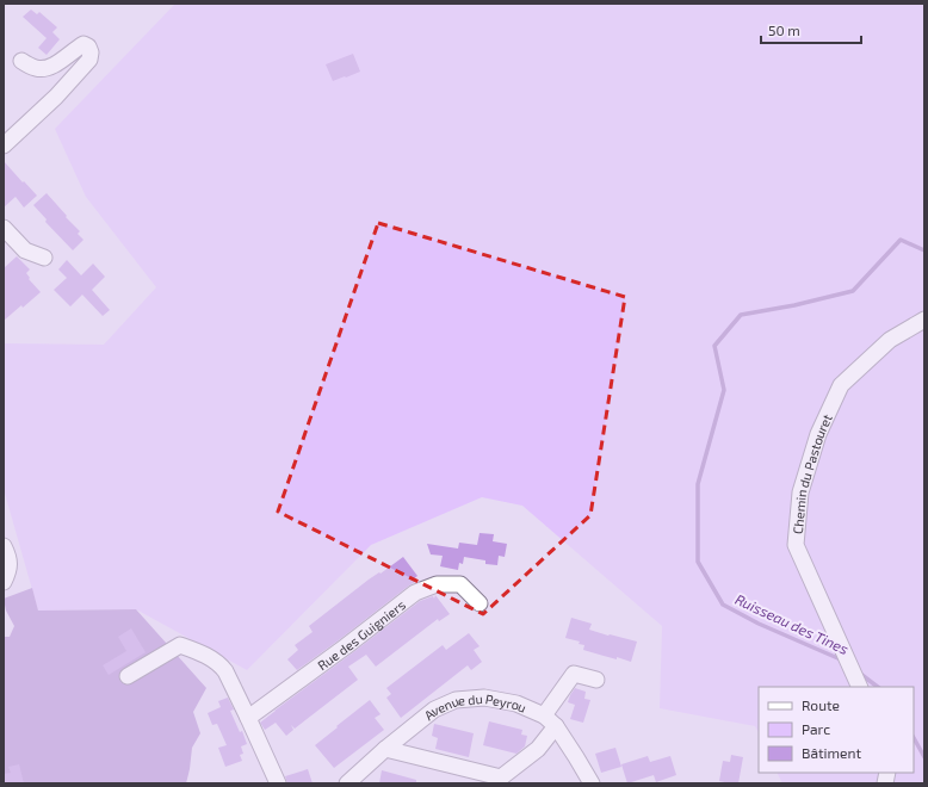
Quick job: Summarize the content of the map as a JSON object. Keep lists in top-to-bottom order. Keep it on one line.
{"streets":{"street":["Chemin du Pastouret","Rue des Guigniers","Avenue du Peyrou"]},"water":["Ruisseau des Tines"],"legend":["Route","Parc","Bâtiment"],"scale_bar":"50 m"}
